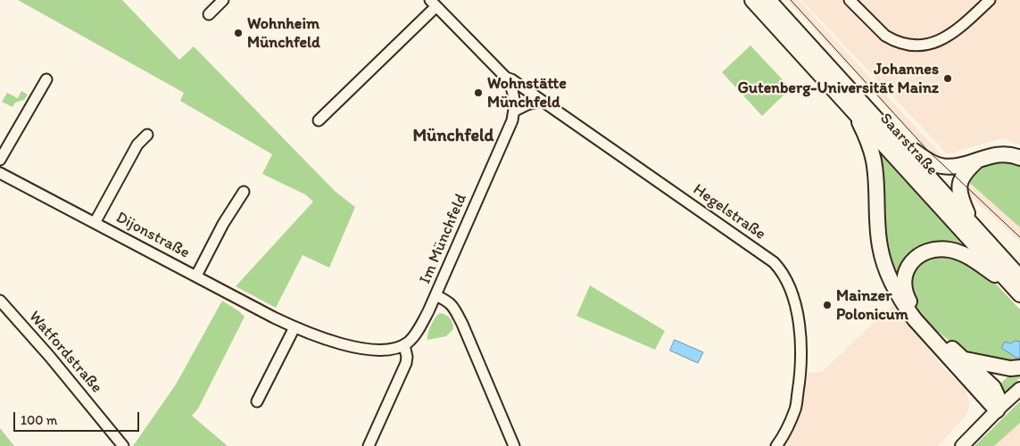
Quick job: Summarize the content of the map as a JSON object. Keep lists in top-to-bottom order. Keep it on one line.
{"streets":{"highway":["Saarstraße"],"street":["Hegelstraße","Dijonstraße","Im Münchfeld","Watfordstraße"]},"crossings":[["Hegelstraße","Im Münchfeld"]],"districts":["Münchfeld"],"places":["Wohnheim Münchfeld","Johannes Gutenberg-Universität Mainz","Wohnstätte Münchfeld","Mainzer Polonicum"],"scale_bar":"100 m"}
